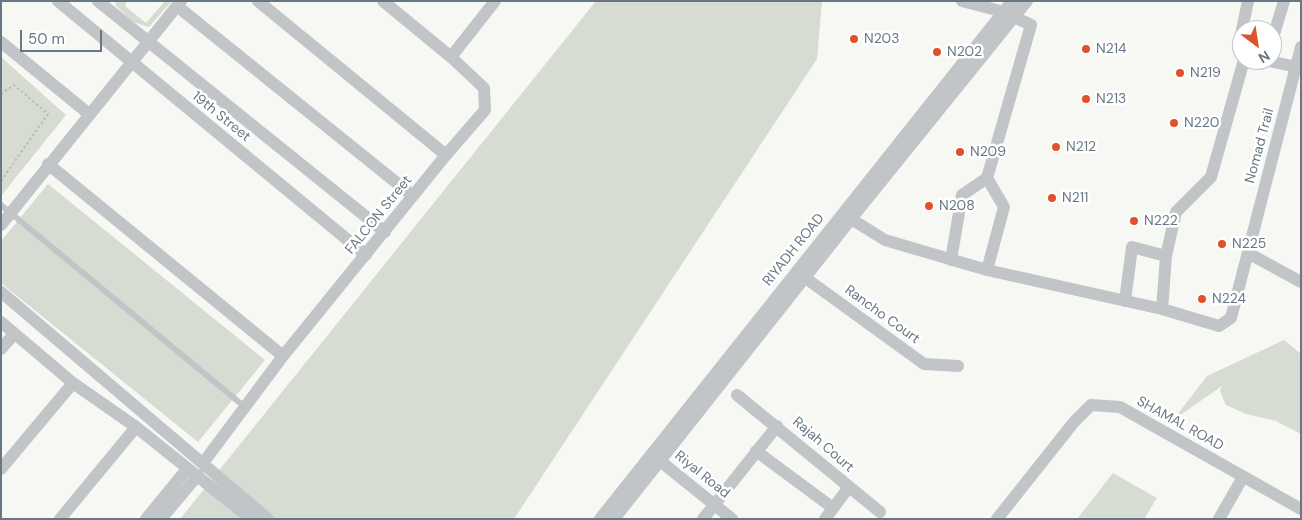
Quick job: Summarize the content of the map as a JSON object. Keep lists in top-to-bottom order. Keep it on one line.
{"streets":{"street":["19th Street","Nomad Trail","FALCON Street","RIYADH ROAD","Rancho Court","SHAMAL ROAD","Rajah Court","Riyal Road"]},"crossings":[["19th Street","FALCON Street"],["RIYADH ROAD","Rancho Court"],["RIYADH ROAD","Riyal Road"],["Rajah Court","Riyal Road"]],"places":["N203","N214","N202","N219","N213","N220","N212","N209","N211","N208","N222","N225","N224"],"scale_bar":"50 m","north":"bottom right"}
